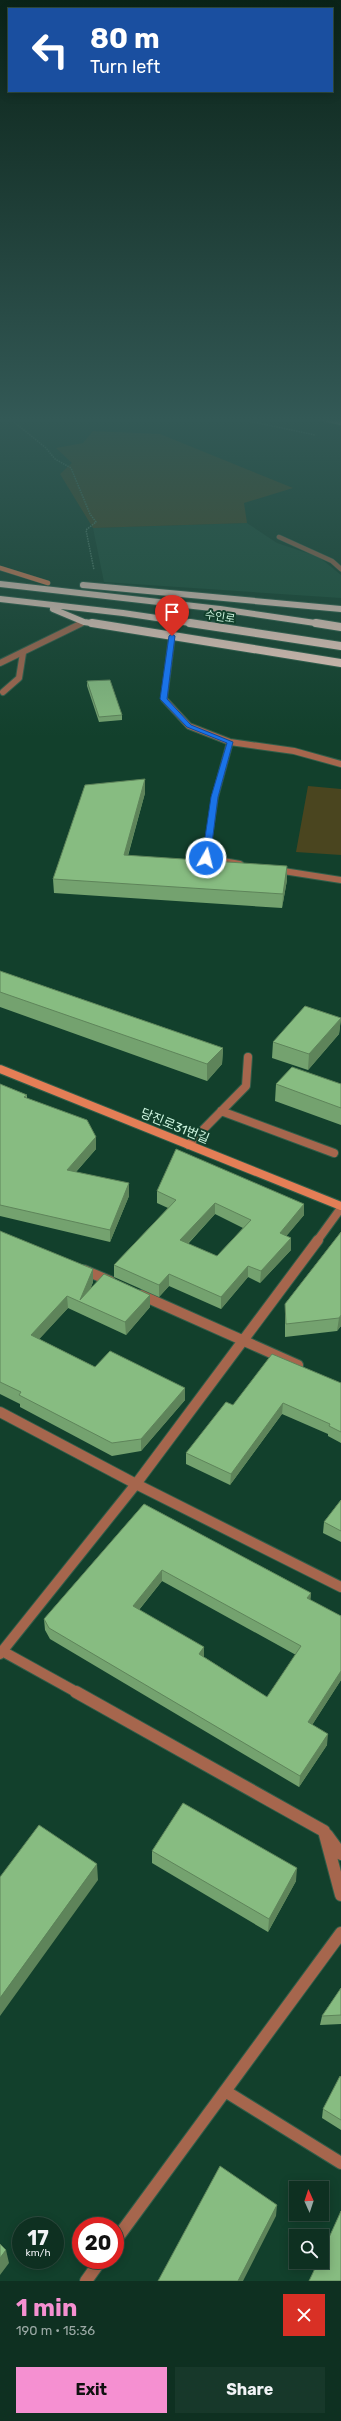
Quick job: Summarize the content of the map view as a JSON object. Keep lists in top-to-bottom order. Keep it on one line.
{"streets":{"highway":["수인로"],"street":["당진로31번길"]},"north":"top","page":{"turn":["80 m","Turn left"],"speed":"17 km/h","limit":"20","heading":["1 min","190 m · 15:36"],"buttons":["Exit","Share"]}}
